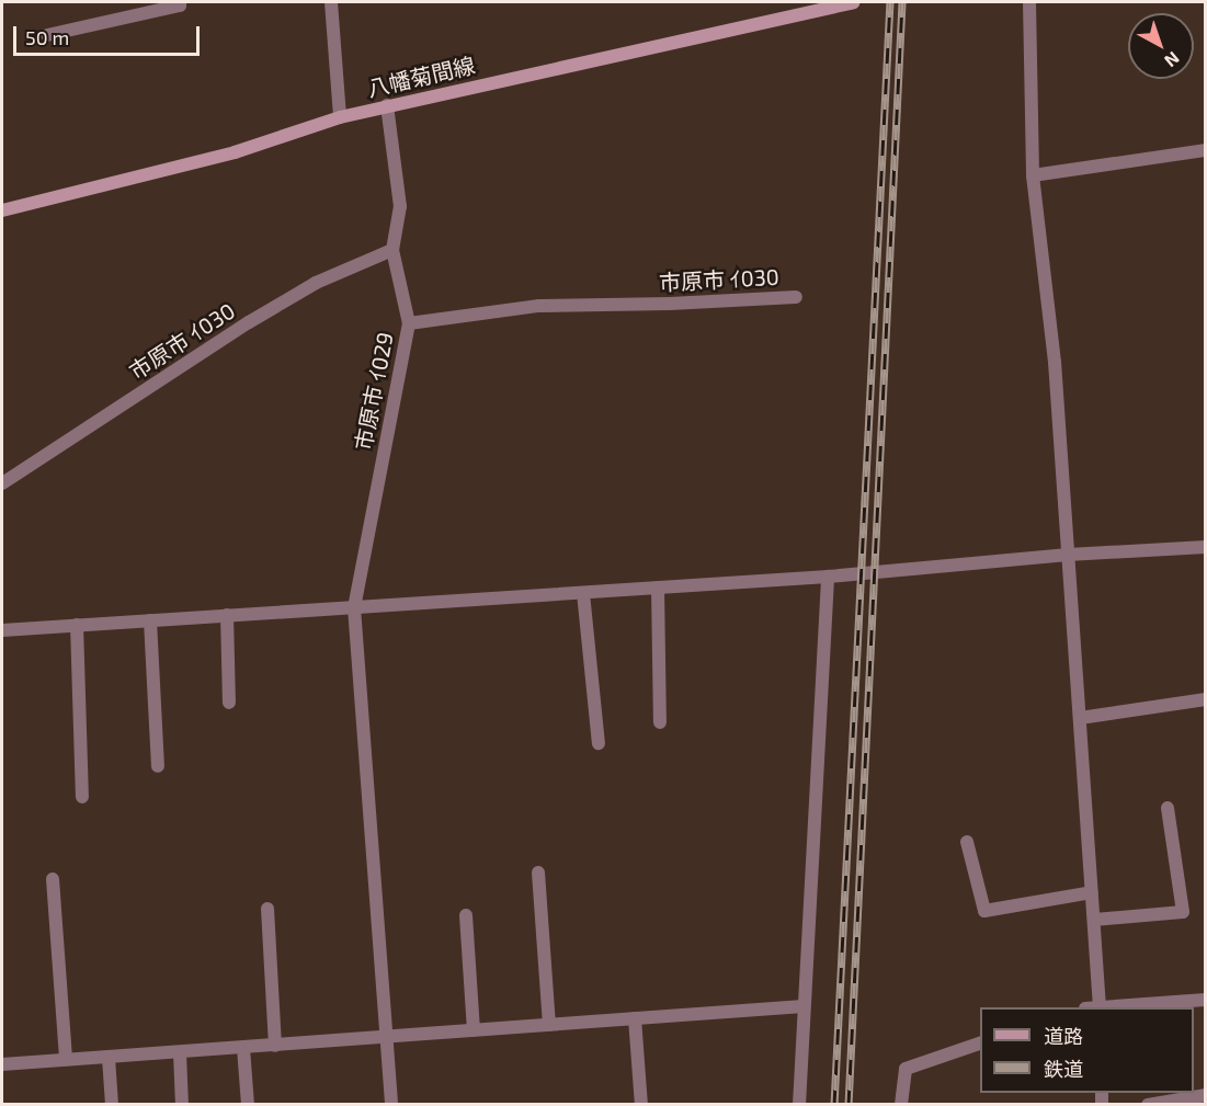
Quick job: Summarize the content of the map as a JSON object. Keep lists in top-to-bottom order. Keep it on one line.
{"streets":{"main road":["八幡菊間線"],"street":["市原市 ｲ030","市原市 ｲ029"]},"crossings":[["八幡菊間線","市原市 ｲ029"],["市原市 ｲ030","市原市 ｲ029"]],"legend":["道路","鉄道"],"scale_bar":"50 m","north":"bottom right"}
